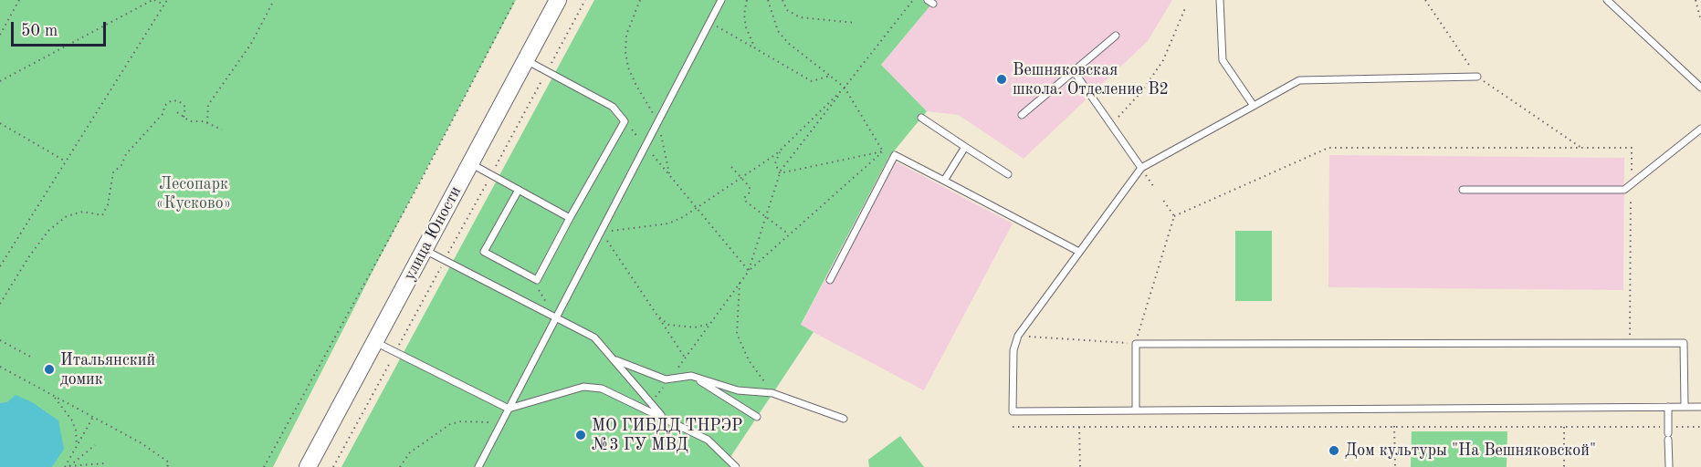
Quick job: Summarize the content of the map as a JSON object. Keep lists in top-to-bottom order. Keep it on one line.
{"streets":{"main road":["улица Юности"]},"parks":["Лесопарк «Кусково»"],"places":["Вешняковская школа. Отделение В2","Итальянский домик","МО ГИБДД ТНРЭР №3 ГУ МВД","Дом культуры \"На Вешняковской\""],"scale_bar":"50 m"}
